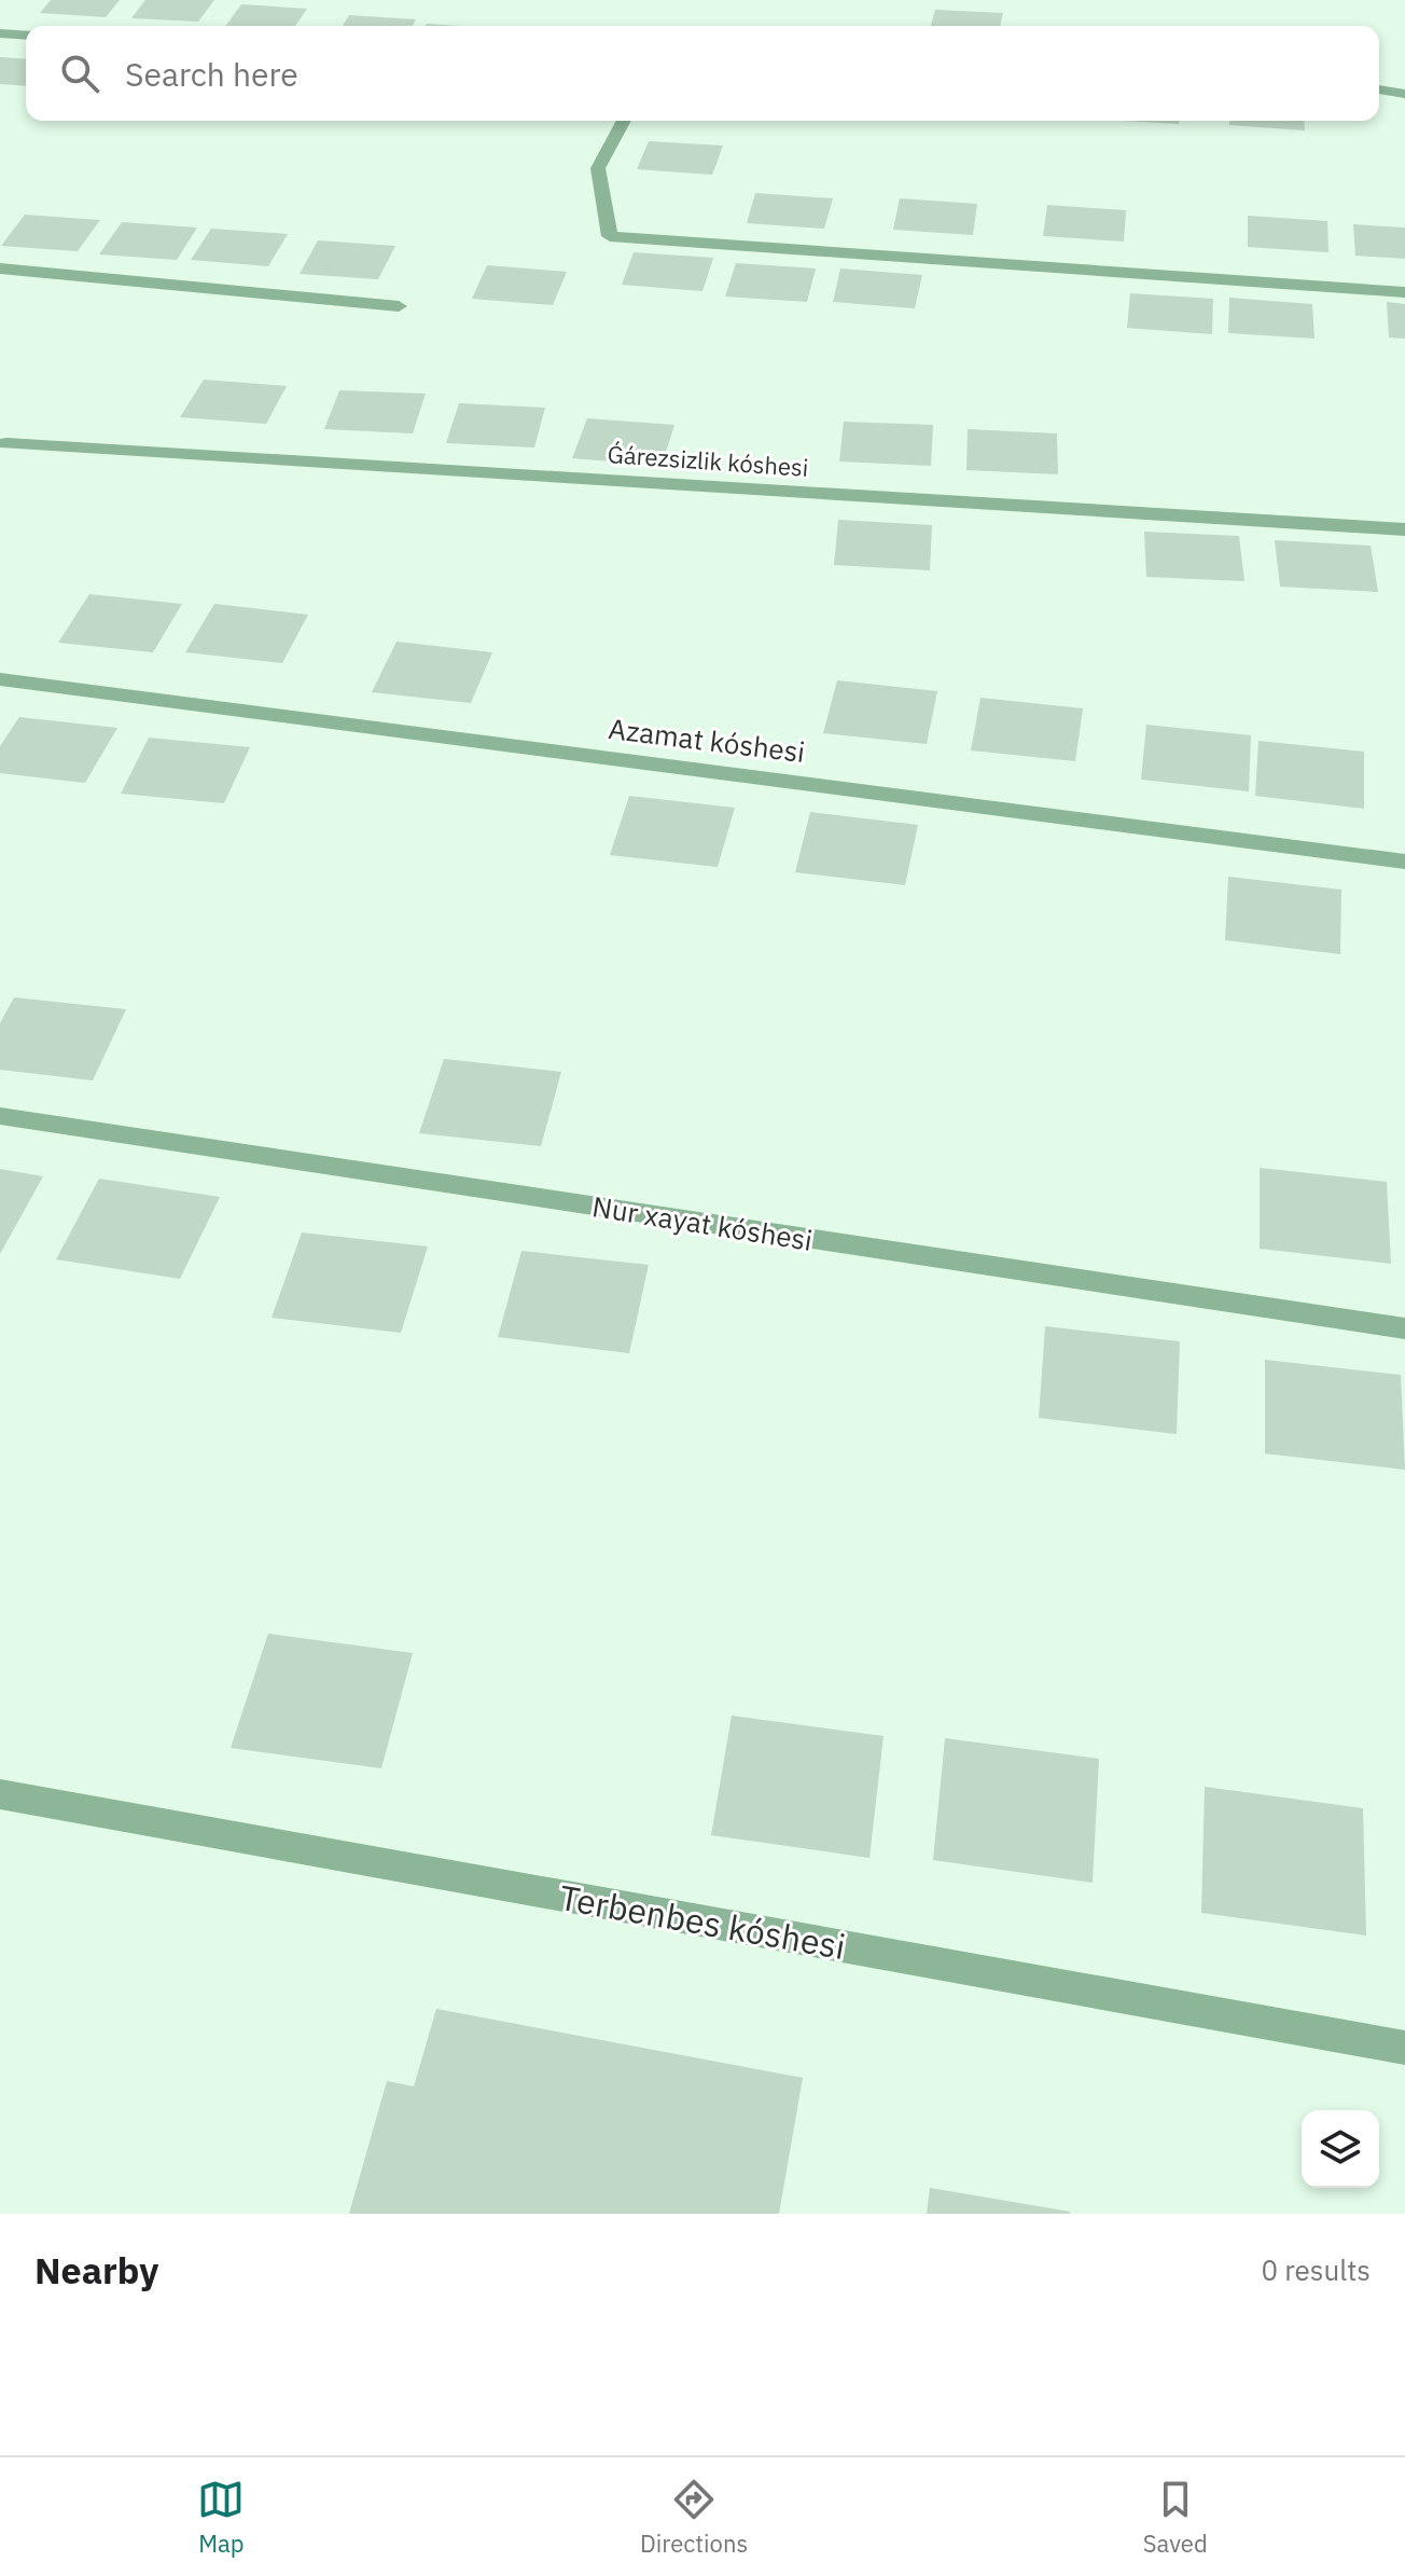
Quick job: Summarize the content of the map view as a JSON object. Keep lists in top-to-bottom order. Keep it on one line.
{"streets":{"street":["Ǵárezsizlik kóshesi","Azamat kóshesi","Nur xayat kóshesi","Terbenbes kóshesi"]},"page":{"search":"Search here","heading":["Nearby","0 results"],"nav":["Map","Directions","Saved"]}}
